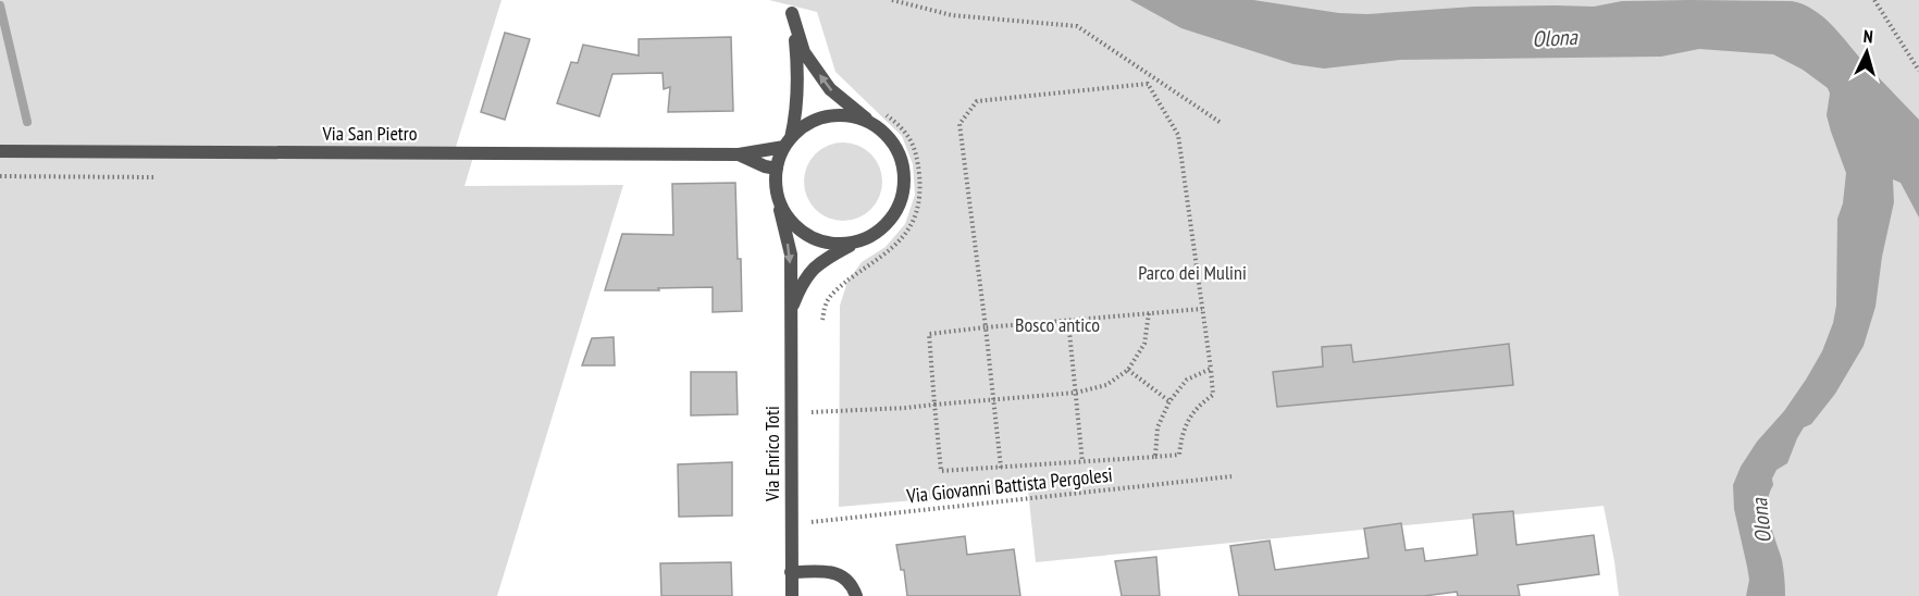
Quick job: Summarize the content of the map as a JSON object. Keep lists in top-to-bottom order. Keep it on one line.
{"streets":{"street":["Via San Pietro","Via Enrico Toti"],"path":["Via Giovanni Battista Pergolesi"]},"crossings":[["Via San Pietro","Via Enrico Toti"],["Via Enrico Toti","Via Giovanni Battista Pergolesi"]],"water":["Olona"],"parks":["Parco dei Mulini","Bosco antico"],"north":"top"}
